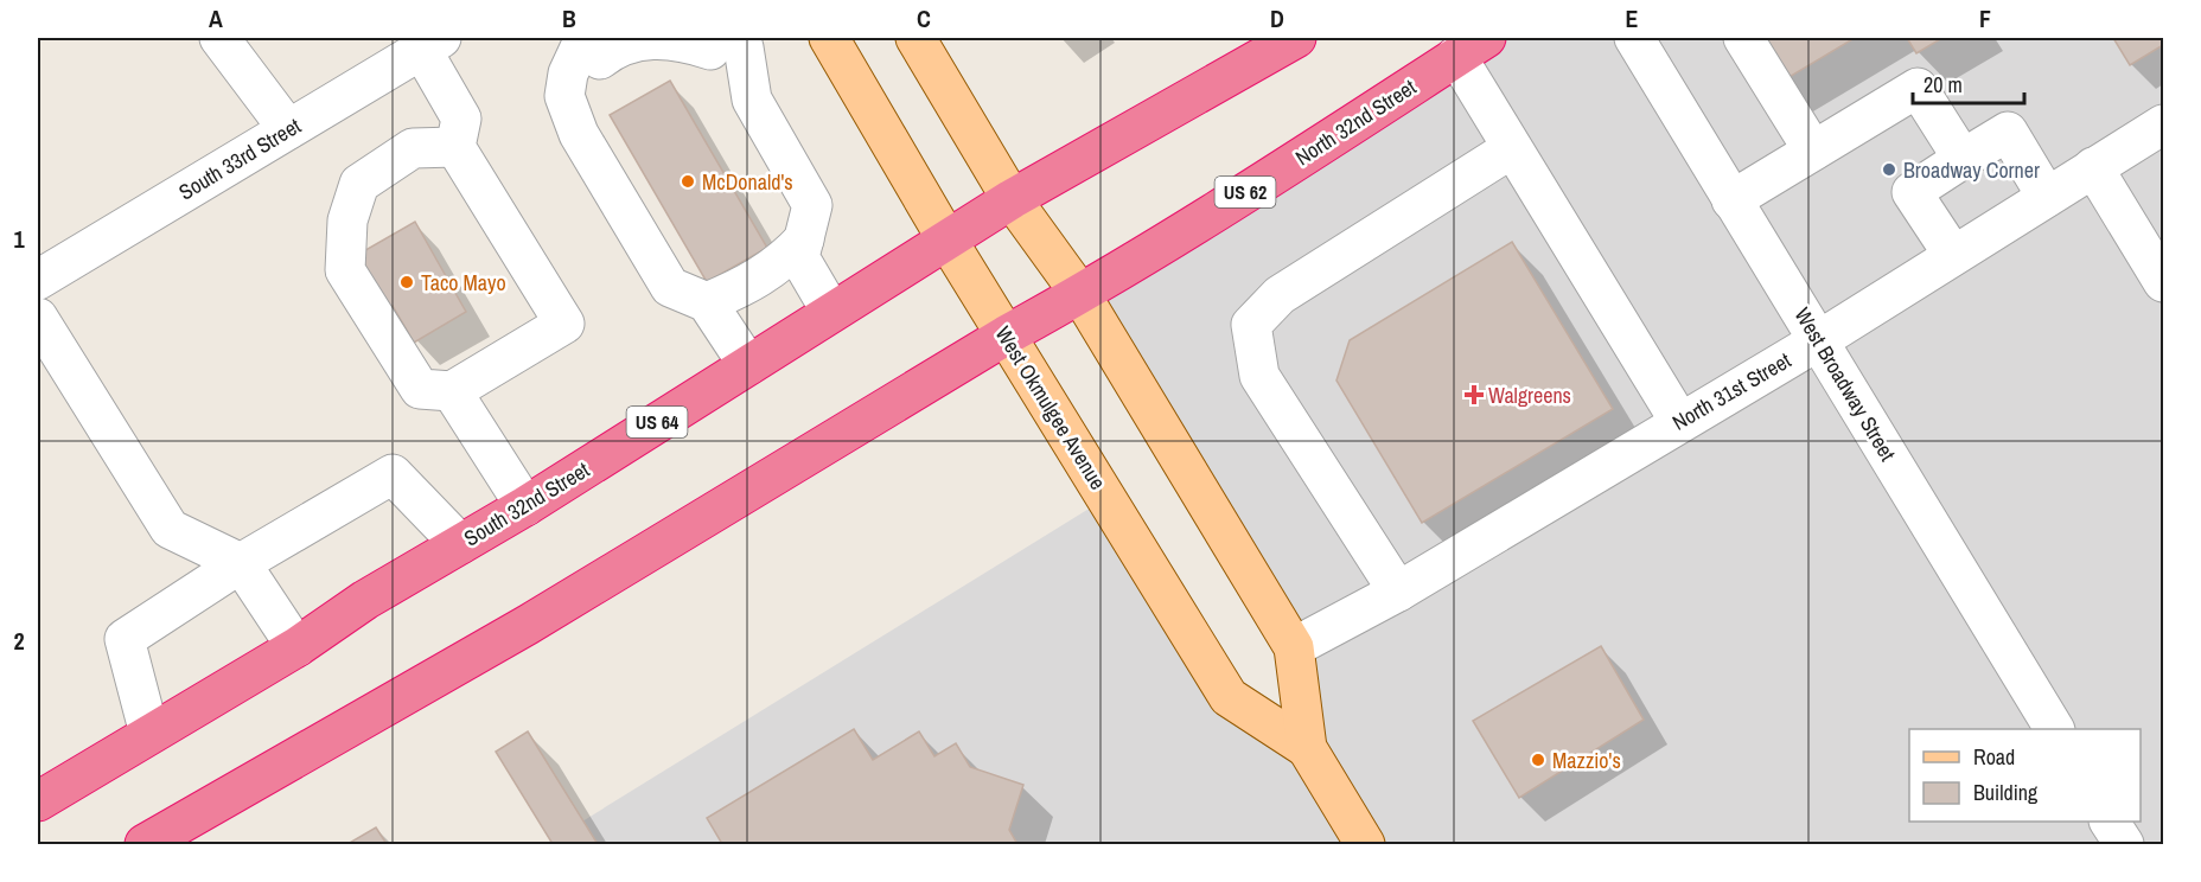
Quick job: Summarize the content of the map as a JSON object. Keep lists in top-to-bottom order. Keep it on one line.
{"streets":{"highway":["North 32nd Street","US 62","US 64","South 32nd Street"],"main road":["West Okmulgee Avenue"],"street":["South 33rd Street","West Broadway Street","North 31st Street"]},"crossings":[["North 32nd Street","US 62"],["North 32nd Street","West Okmulgee Avenue"],["US 62","West Okmulgee Avenue"],["West Broadway Street","North 31st Street"],["North 31st Street","West Okmulgee Avenue"],["West Okmulgee Avenue","South 32nd Street"]],"places":{"other":["Broadway Corner","McDonald's","Taco Mayo","Mazzio's"],"health":["Walgreens"]},"legend":["Road","Building"],"scale_bar":"20 m","grid":{"columns":["A","B","C","D","E","F"],"rows":["1","2"]}}
